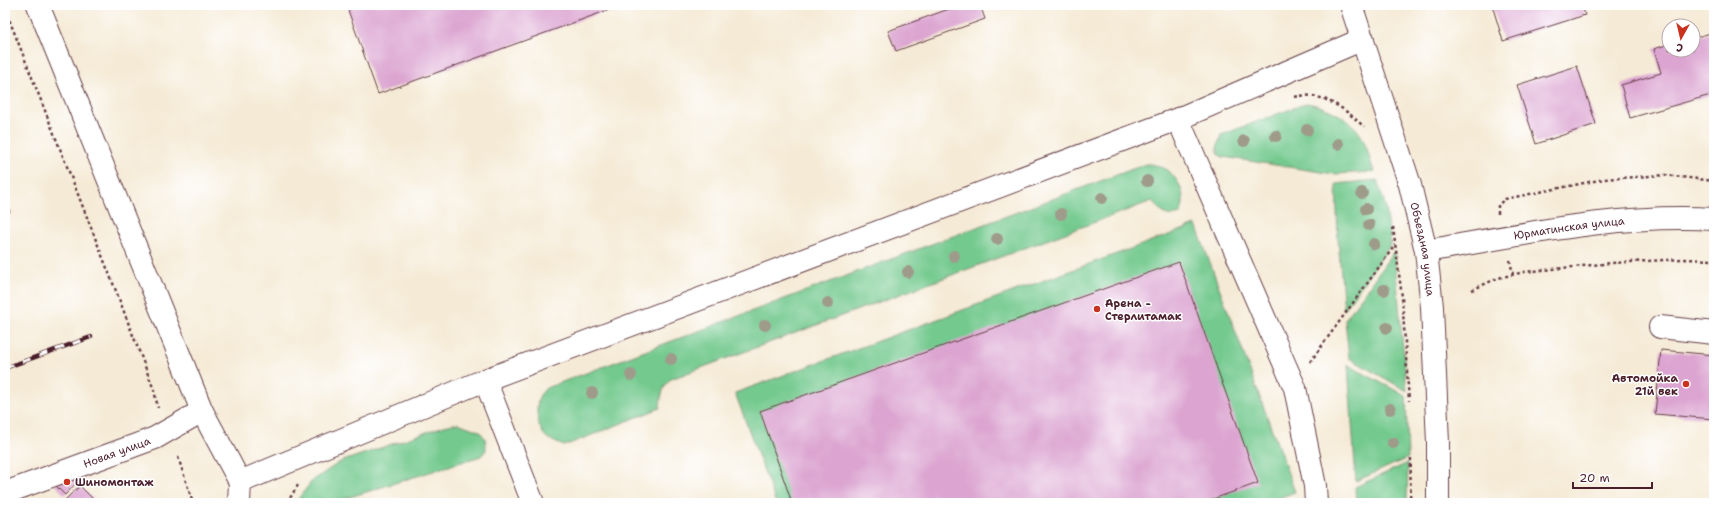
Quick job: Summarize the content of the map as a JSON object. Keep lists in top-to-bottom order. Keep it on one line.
{"streets":{"street":["Юрматинская улица","Объездная улица","Новая улица"]},"crossings":[["Юрматинская улица","Объездная улица"]],"places":["Арена - Стерлитамак","Автомойка 21й век","Шиномонтаж"],"scale_bar":"20 m","north":"bottom"}
